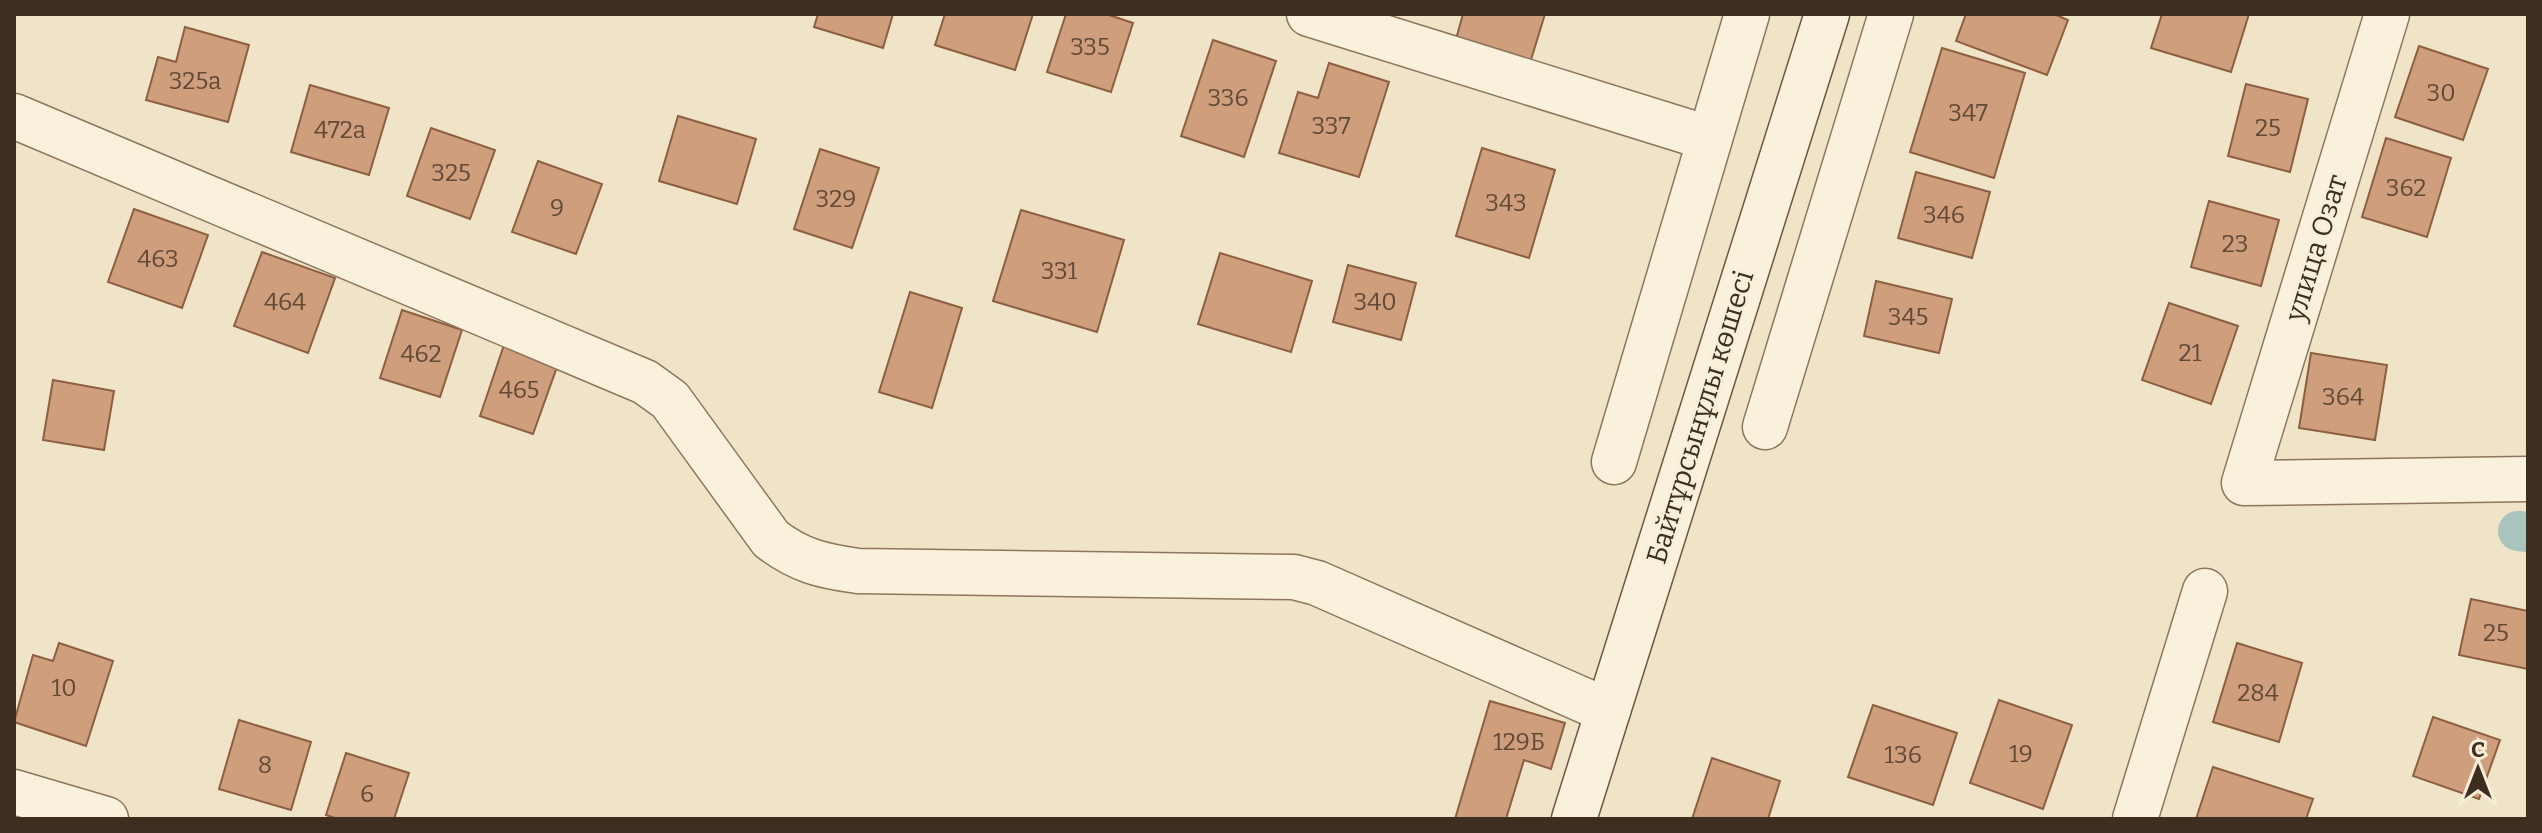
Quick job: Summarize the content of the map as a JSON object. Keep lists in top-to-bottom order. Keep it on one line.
{"streets":{"street":["улица Озат","Байтұрсынұлы көшесі"]},"house_numbers":["335","325а","30","336","347","337","25","472а","325","362","329","343","9","346","23","463","331","464","340","345","21","462","465","364","25","10","284","129Б","19","136","8","6"],"north":"top"}
